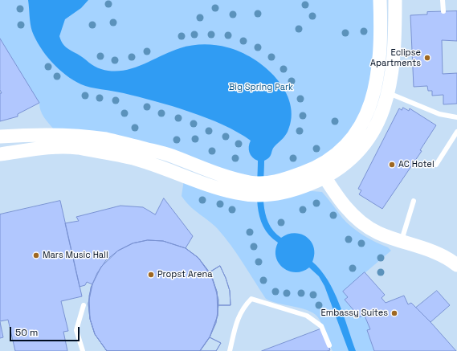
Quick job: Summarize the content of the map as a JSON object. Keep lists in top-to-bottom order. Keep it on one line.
{"parks":["Big Spring Park"],"places":["Eclipse Apartments","AC Hotel","Mars Music Hall","Propst Arena","Embassy Suites"],"scale_bar":"50 m"}
